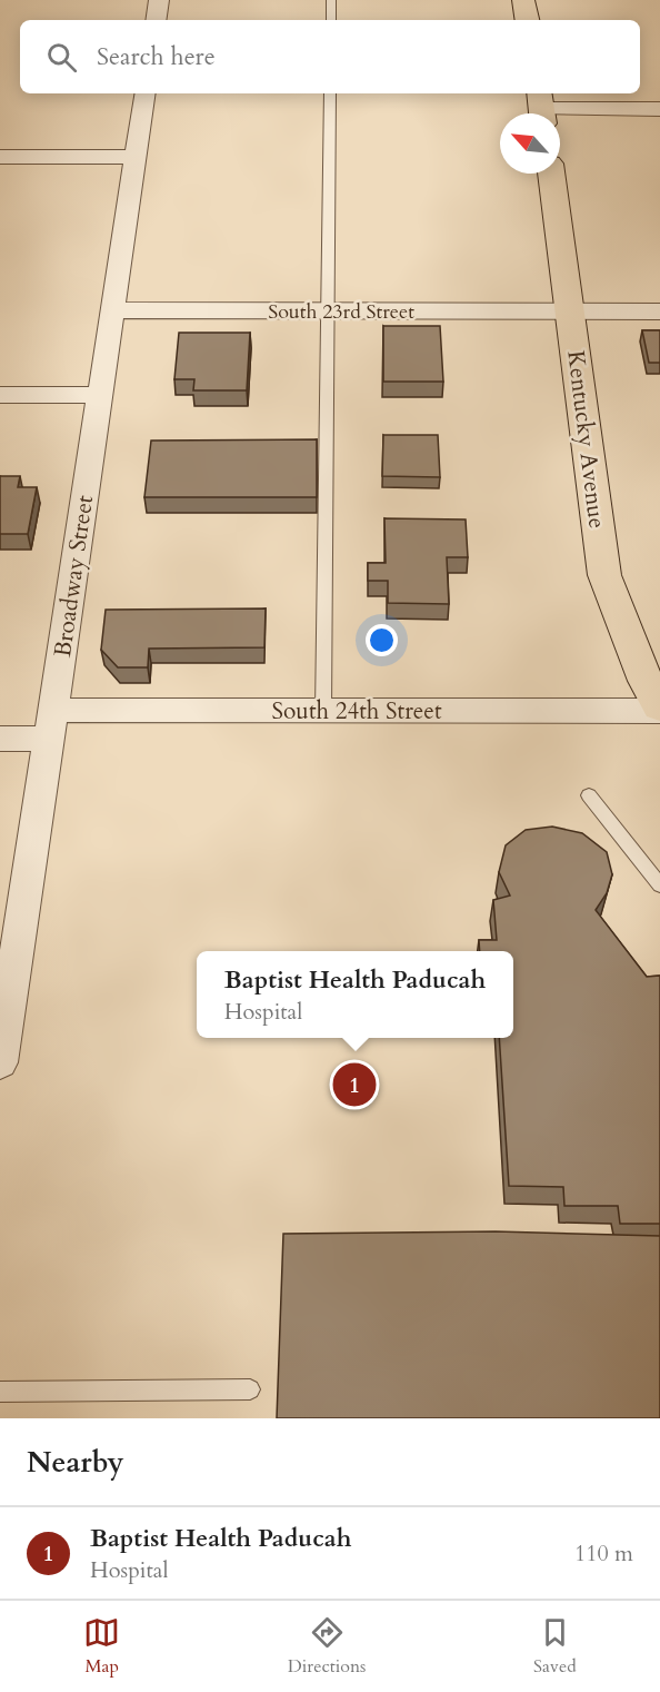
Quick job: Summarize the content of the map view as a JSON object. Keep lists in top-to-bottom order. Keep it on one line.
{"streets":{"main road":["Kentucky Avenue"],"street":["South 23rd Street","Broadway Street","South 24th Street"]},"crossings":[["South 23rd Street","Kentucky Avenue"],["South 23rd Street","Broadway Street"],["Kentucky Avenue","South 24th Street"],["Broadway Street","South 24th Street"]],"north":"top left","page":{"search":"Search here","popup":["Baptist Health Paducah","Hospital"],"pins":"1","heading":"Nearby","list":[{"mark":"1","name":"Baptist Health Paducah","note":"Hospital","value":"110 m"}],"nav":["Map","Directions","Saved"]}}
